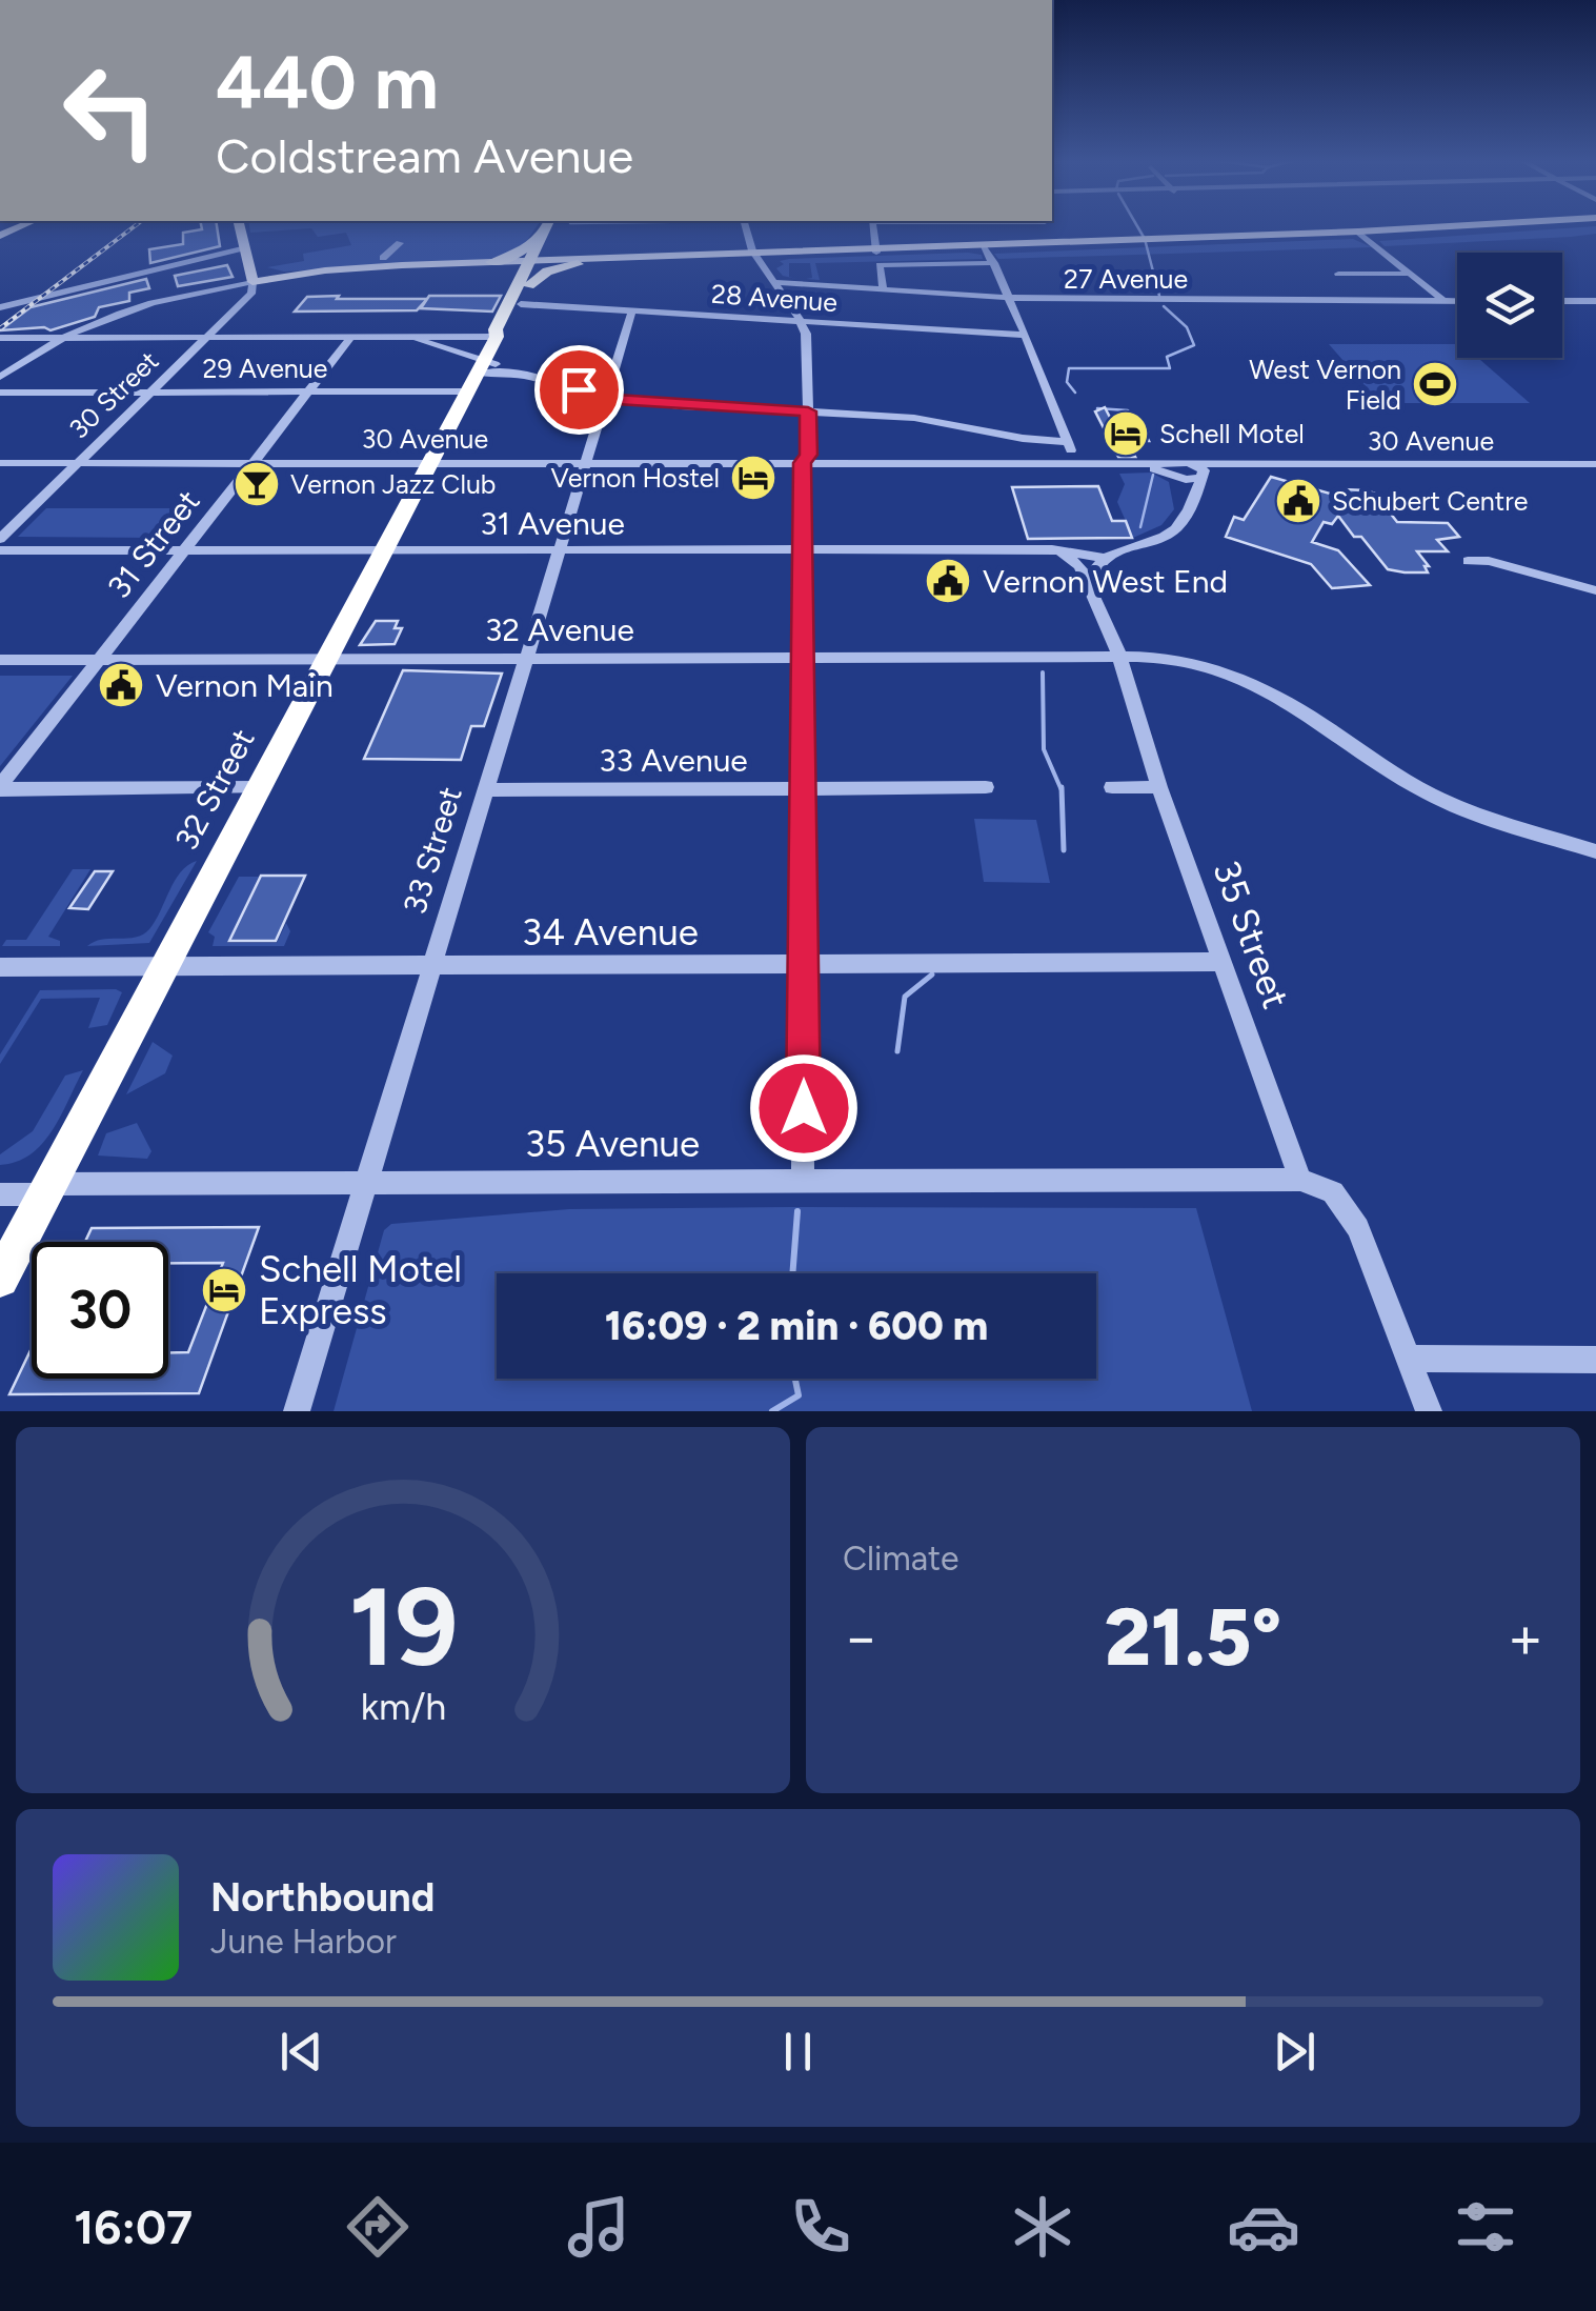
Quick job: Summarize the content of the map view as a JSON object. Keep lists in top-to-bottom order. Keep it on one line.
{"streets":{"highway":["32 Street"],"street":["27 Avenue","28 Avenue","29 Avenue","30 Street","30 Avenue","31 Avenue","31 Street","32 Avenue","33 Avenue","33 Street","34 Avenue","35 Street","35 Avenue"]},"crossings":[["28 Avenue","32 Street"],["28 Avenue","33 Street"],["29 Avenue","30 Street"],["29 Avenue","31 Street"],["29 Avenue","32 Street"],["30 Street","30 Avenue"],["30 Avenue","31 Street"],["30 Avenue","32 Street"],["30 Avenue","33 Street"],["31 Avenue","31 Street"],["31 Avenue","32 Street"],["31 Avenue","33 Street"],["31 Street","32 Avenue"],["32 Avenue","32 Street"],["32 Avenue","33 Street"],["32 Avenue","35 Street"],["33 Avenue","33 Street"],["32 Street","34 Avenue"],["32 Street","35 Avenue"],["33 Street","34 Avenue"],["33 Street","35 Avenue"],["34 Avenue","35 Street"],["35 Street","35 Avenue"]],"places":{"sports":["West Vernon Field"],"hotel":["Schell Motel","Vernon Hostel","Schell Motel Express"],"bar":["Vernon Jazz Club"],"public building":["Schubert Centre","Vernon West End","Vernon Main"]},"page":{"turn":["440 m","Coldstream Avenue"],"limit":"30","trip":"16:09 · 2 min · 600 m","tile":"Climate","heat":["−","21.5°","+"],"song":["Northbound","June Harbor"],"tabs":"16:07","gauge":["19","km/h"]}}
